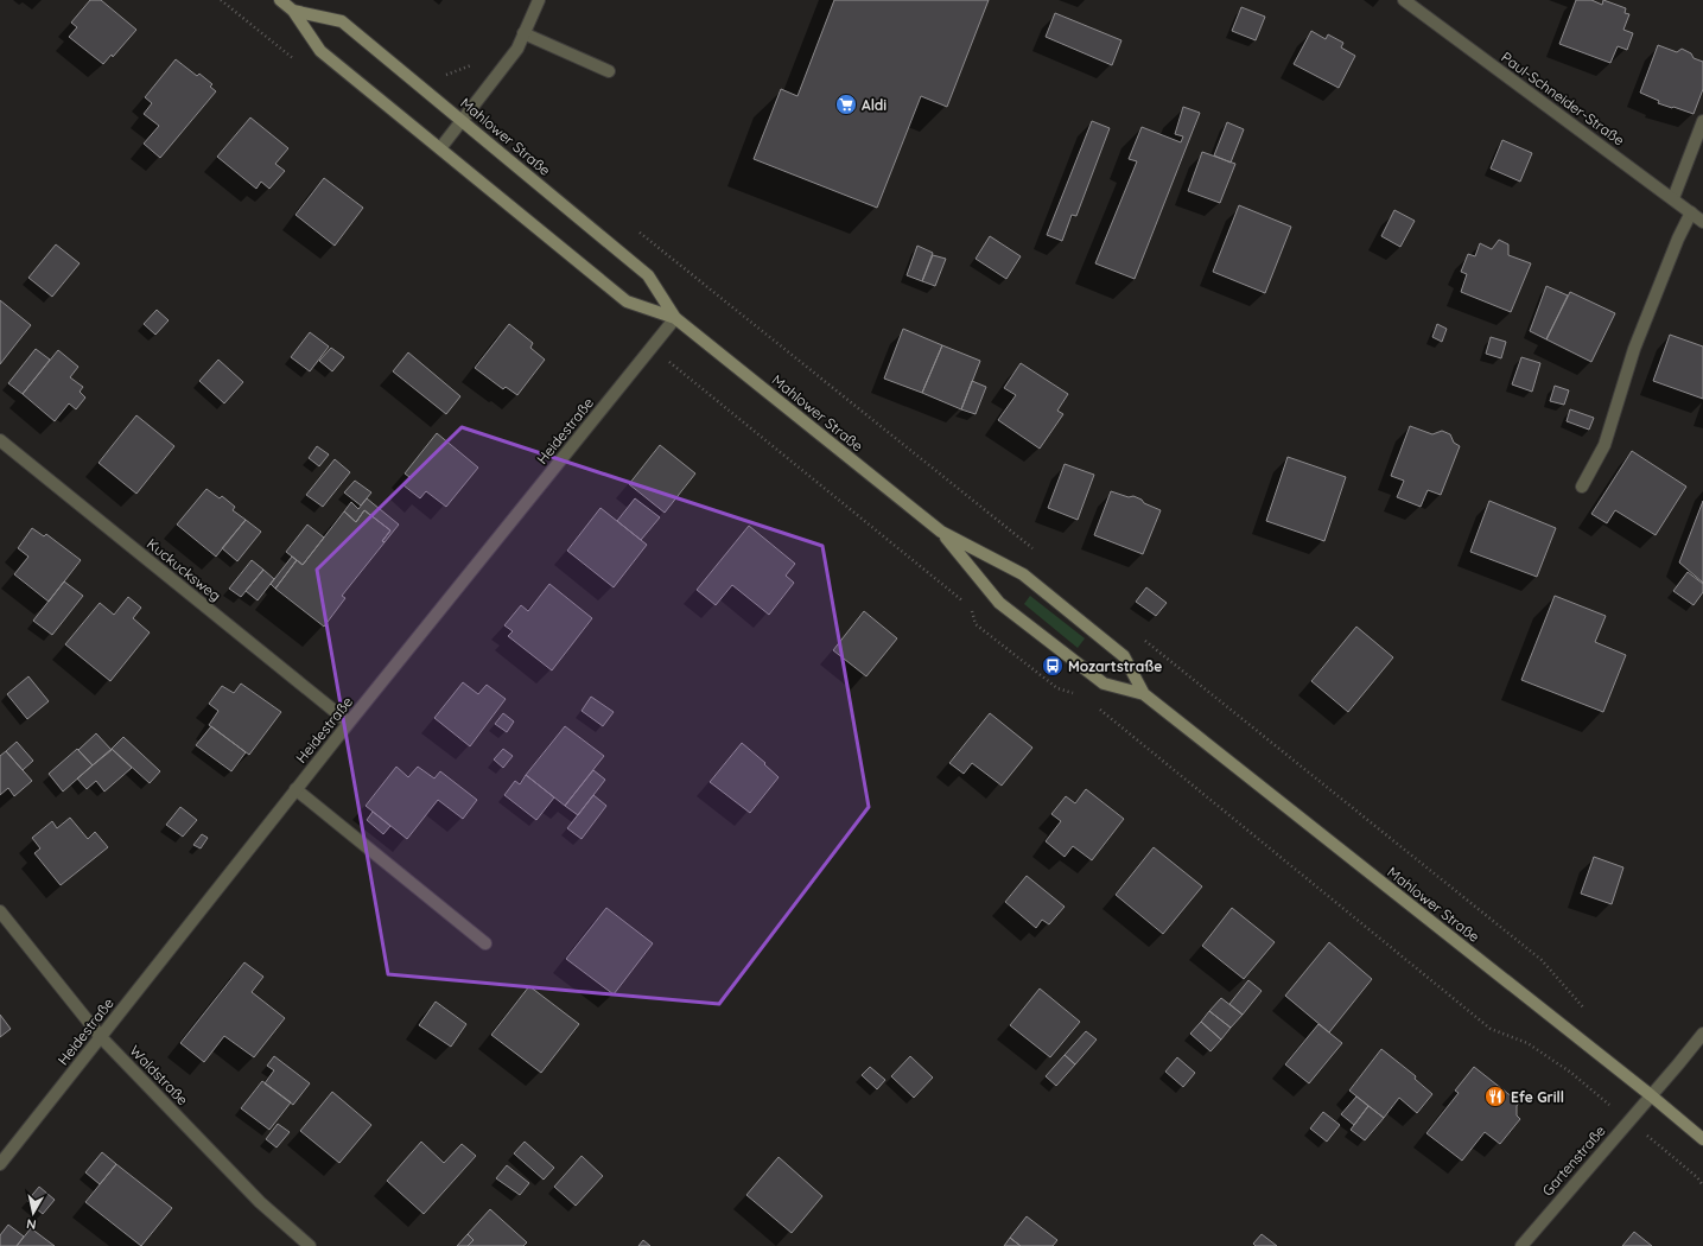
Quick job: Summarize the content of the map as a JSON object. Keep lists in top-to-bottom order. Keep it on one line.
{"streets":{"main road":["Mahlower Straße"],"street":["Paul-Schneider-Straße","Heidestraße","Kuckucksweg","Waldstraße","Gartenstraße"]},"crossings":[["Mahlower Straße","Heidestraße"],["Mahlower Straße","Gartenstraße"],["Heidestraße","Kuckucksweg"],["Heidestraße","Waldstraße"]],"places":{"supermarket":["Aldi"],"bus stop":["Mozartstraße"],"restaurant":["Efe Grill"]},"north":"bottom"}
